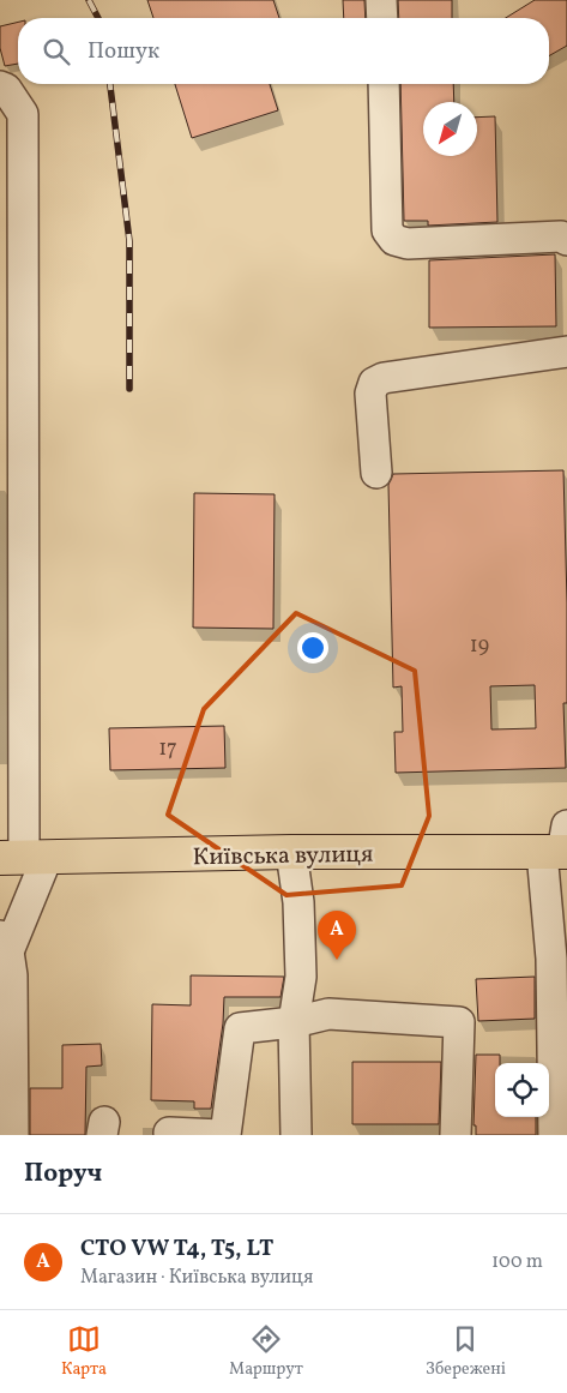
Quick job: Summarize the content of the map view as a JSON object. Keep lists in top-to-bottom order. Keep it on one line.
{"streets":{"main road":["Київська вулиця"]},"house_numbers":["19","17"],"north":"bottom left","page":{"search":"Пошук","pins":"A","heading":"Поруч","list":[{"mark":"A","name":"СТО VW T4, T5, LT","note":"Магазин · Київська вулиця","value":"100 m"}],"nav":["Карта","Маршрут","Збережені"]}}
